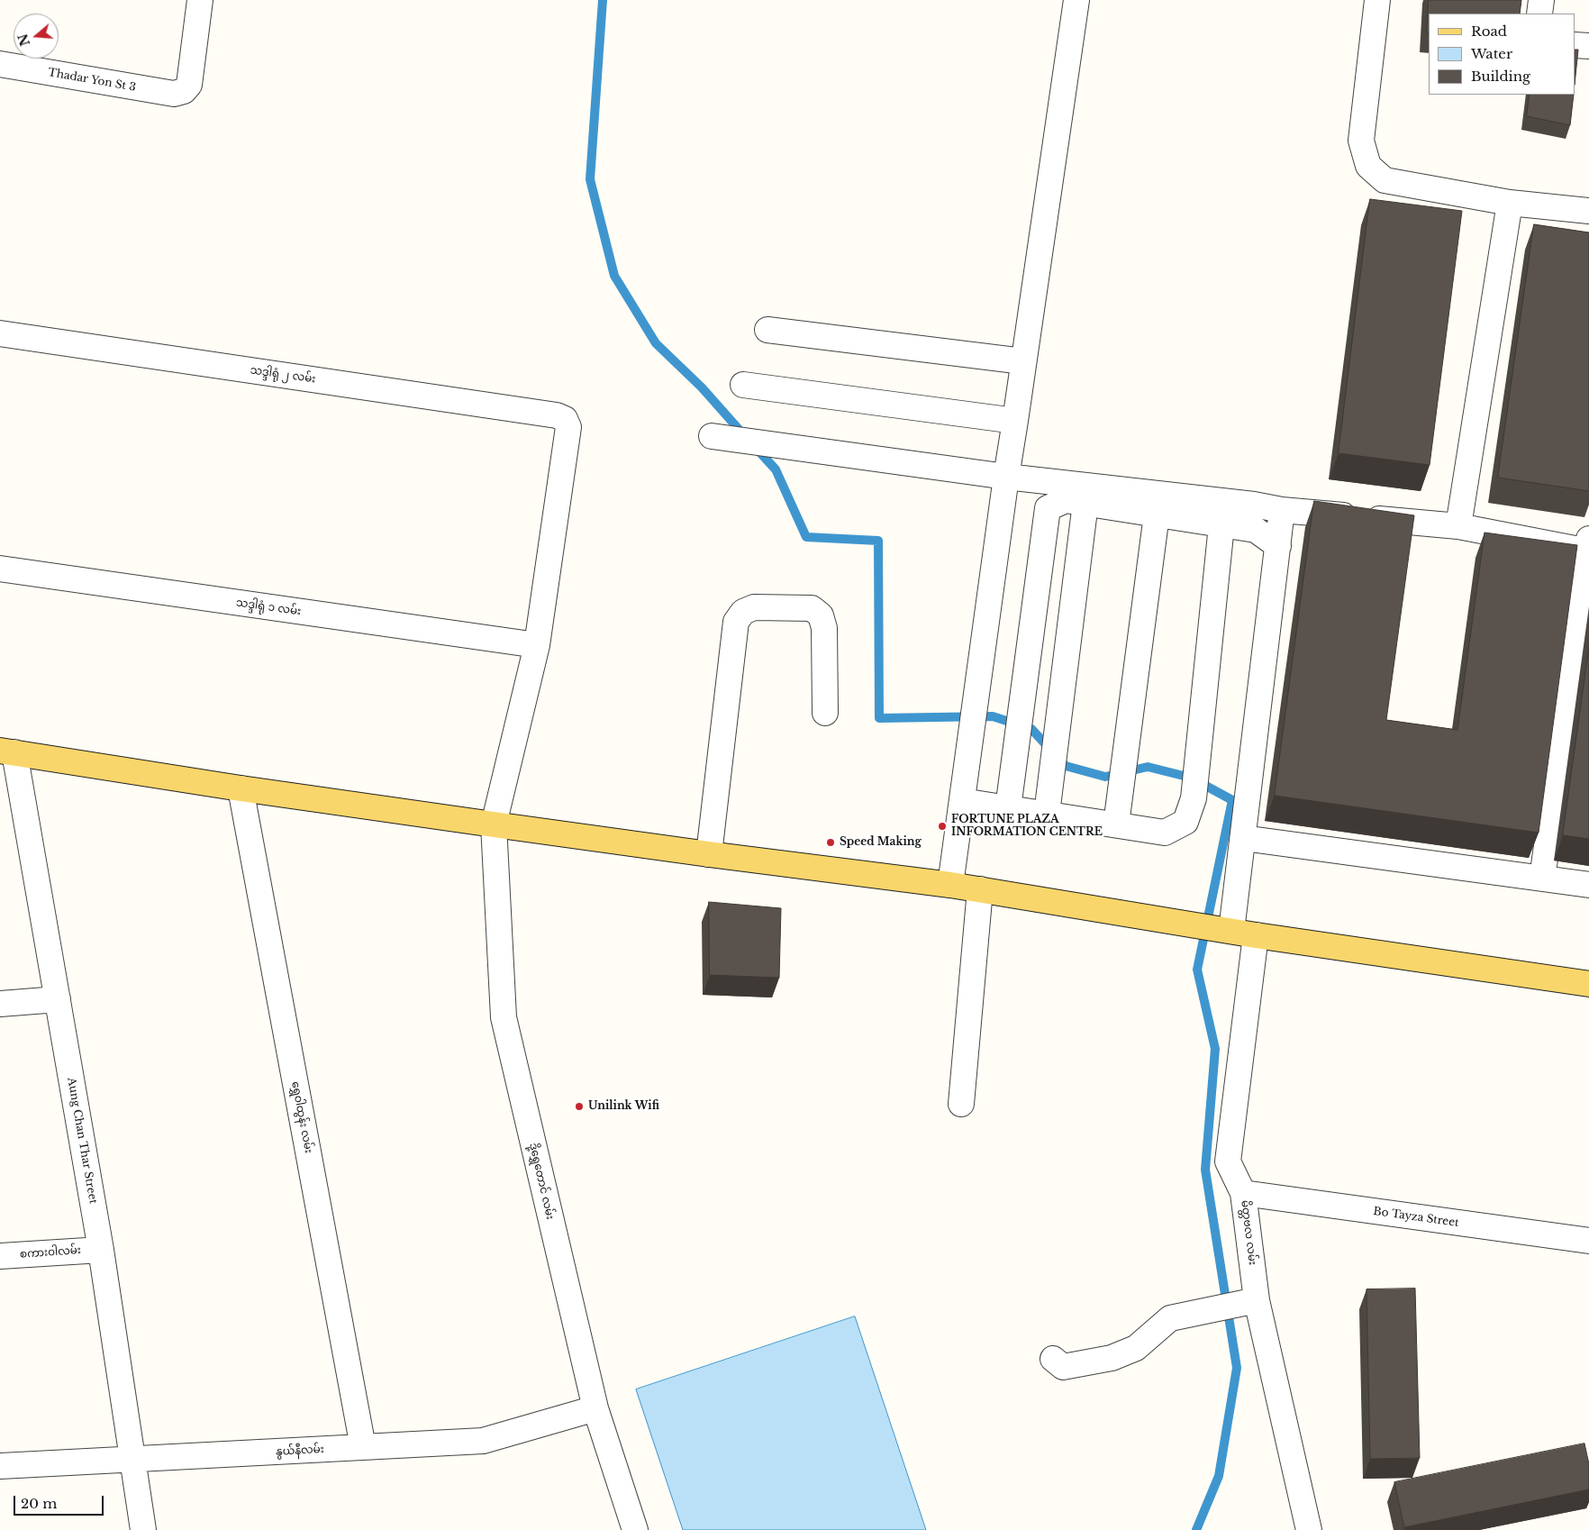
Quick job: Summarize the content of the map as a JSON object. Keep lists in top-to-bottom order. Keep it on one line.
{"streets":{"street":["Thadar Yon St 3","သဒ္ဒါရုံ ၂ လမ်း","သဒ္ဒါရုံ ၁ လမ်း","ရွှေဝါထွန်း လမ်း","Aung Chan Thar Street","ဒို့ရွှေတောင် လမ်း","Bo Tayza Street","မိတ္တဗလ လမ်း","စကား၀ါလမ်း","နွယ်နီလမ်း"]},"crossings":[["သဒ္ဒါရုံ ၂ လမ်း","ဒို့ရွှေတောင် လမ်း"],["သဒ္ဒါရုံ ၁ လမ်း","ဒို့ရွှေတောင် လမ်း"],["ရွှေဝါထွန်း လမ်း","နွယ်နီလမ်း"],["Aung Chan Thar Street","စကား၀ါလမ်း"],["Aung Chan Thar Street","နွယ်နီလမ်း"],["ဒို့ရွှေတောင် လမ်း","နွယ်နီလမ်း"],["Bo Tayza Street","မိတ္တဗလ လမ်း"]],"places":["FORTUNE PLAZA INFORMATION CENTRE","Speed Making","Unilink Wifi"],"legend":["Road","Water","Building"],"scale_bar":"20 m","north":"left"}
